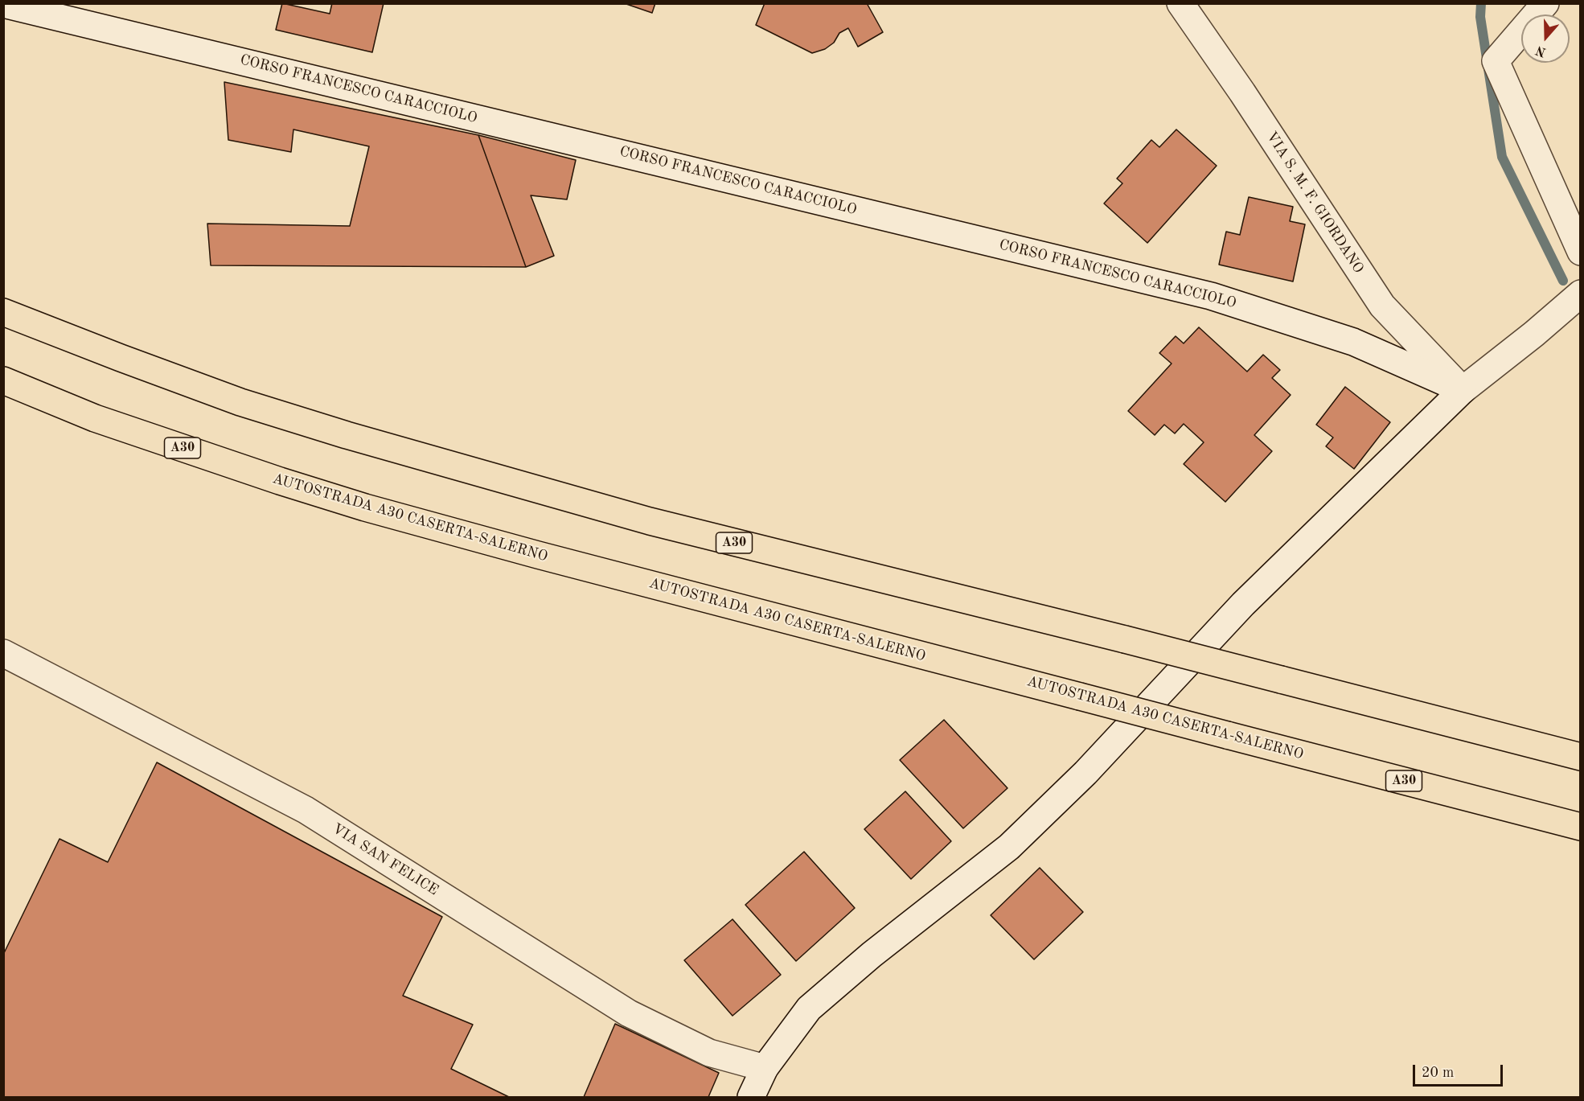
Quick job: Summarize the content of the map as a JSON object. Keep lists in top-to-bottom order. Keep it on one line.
{"streets":{"highway":["A30","AUTOSTRADA A30 CASERTA-SALERNO"],"street":["CORSO FRANCESCO CARACCIOLO","VIA S. M. F. GIORDANO","VIA SAN FELICE"]},"crossings":[["CORSO FRANCESCO CARACCIOLO","VIA S. M. F. GIORDANO"]],"scale_bar":"20 m","north":"bottom"}
